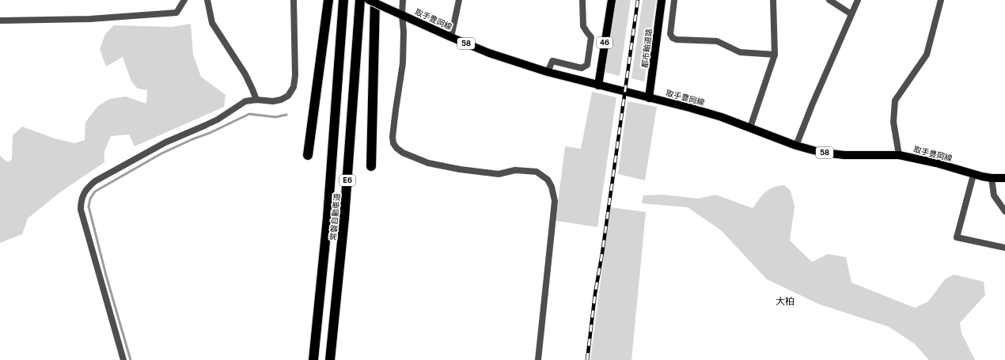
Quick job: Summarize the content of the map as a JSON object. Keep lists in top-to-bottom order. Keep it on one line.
{"streets":{"highway":["E6","常磐自動車道"],"main road":["取手豊岡線","46","58","都市軸道路"]},"crossings":[["取手豊岡線","46"],["取手豊岡線","都市軸道路"]],"districts":["大柏"]}
